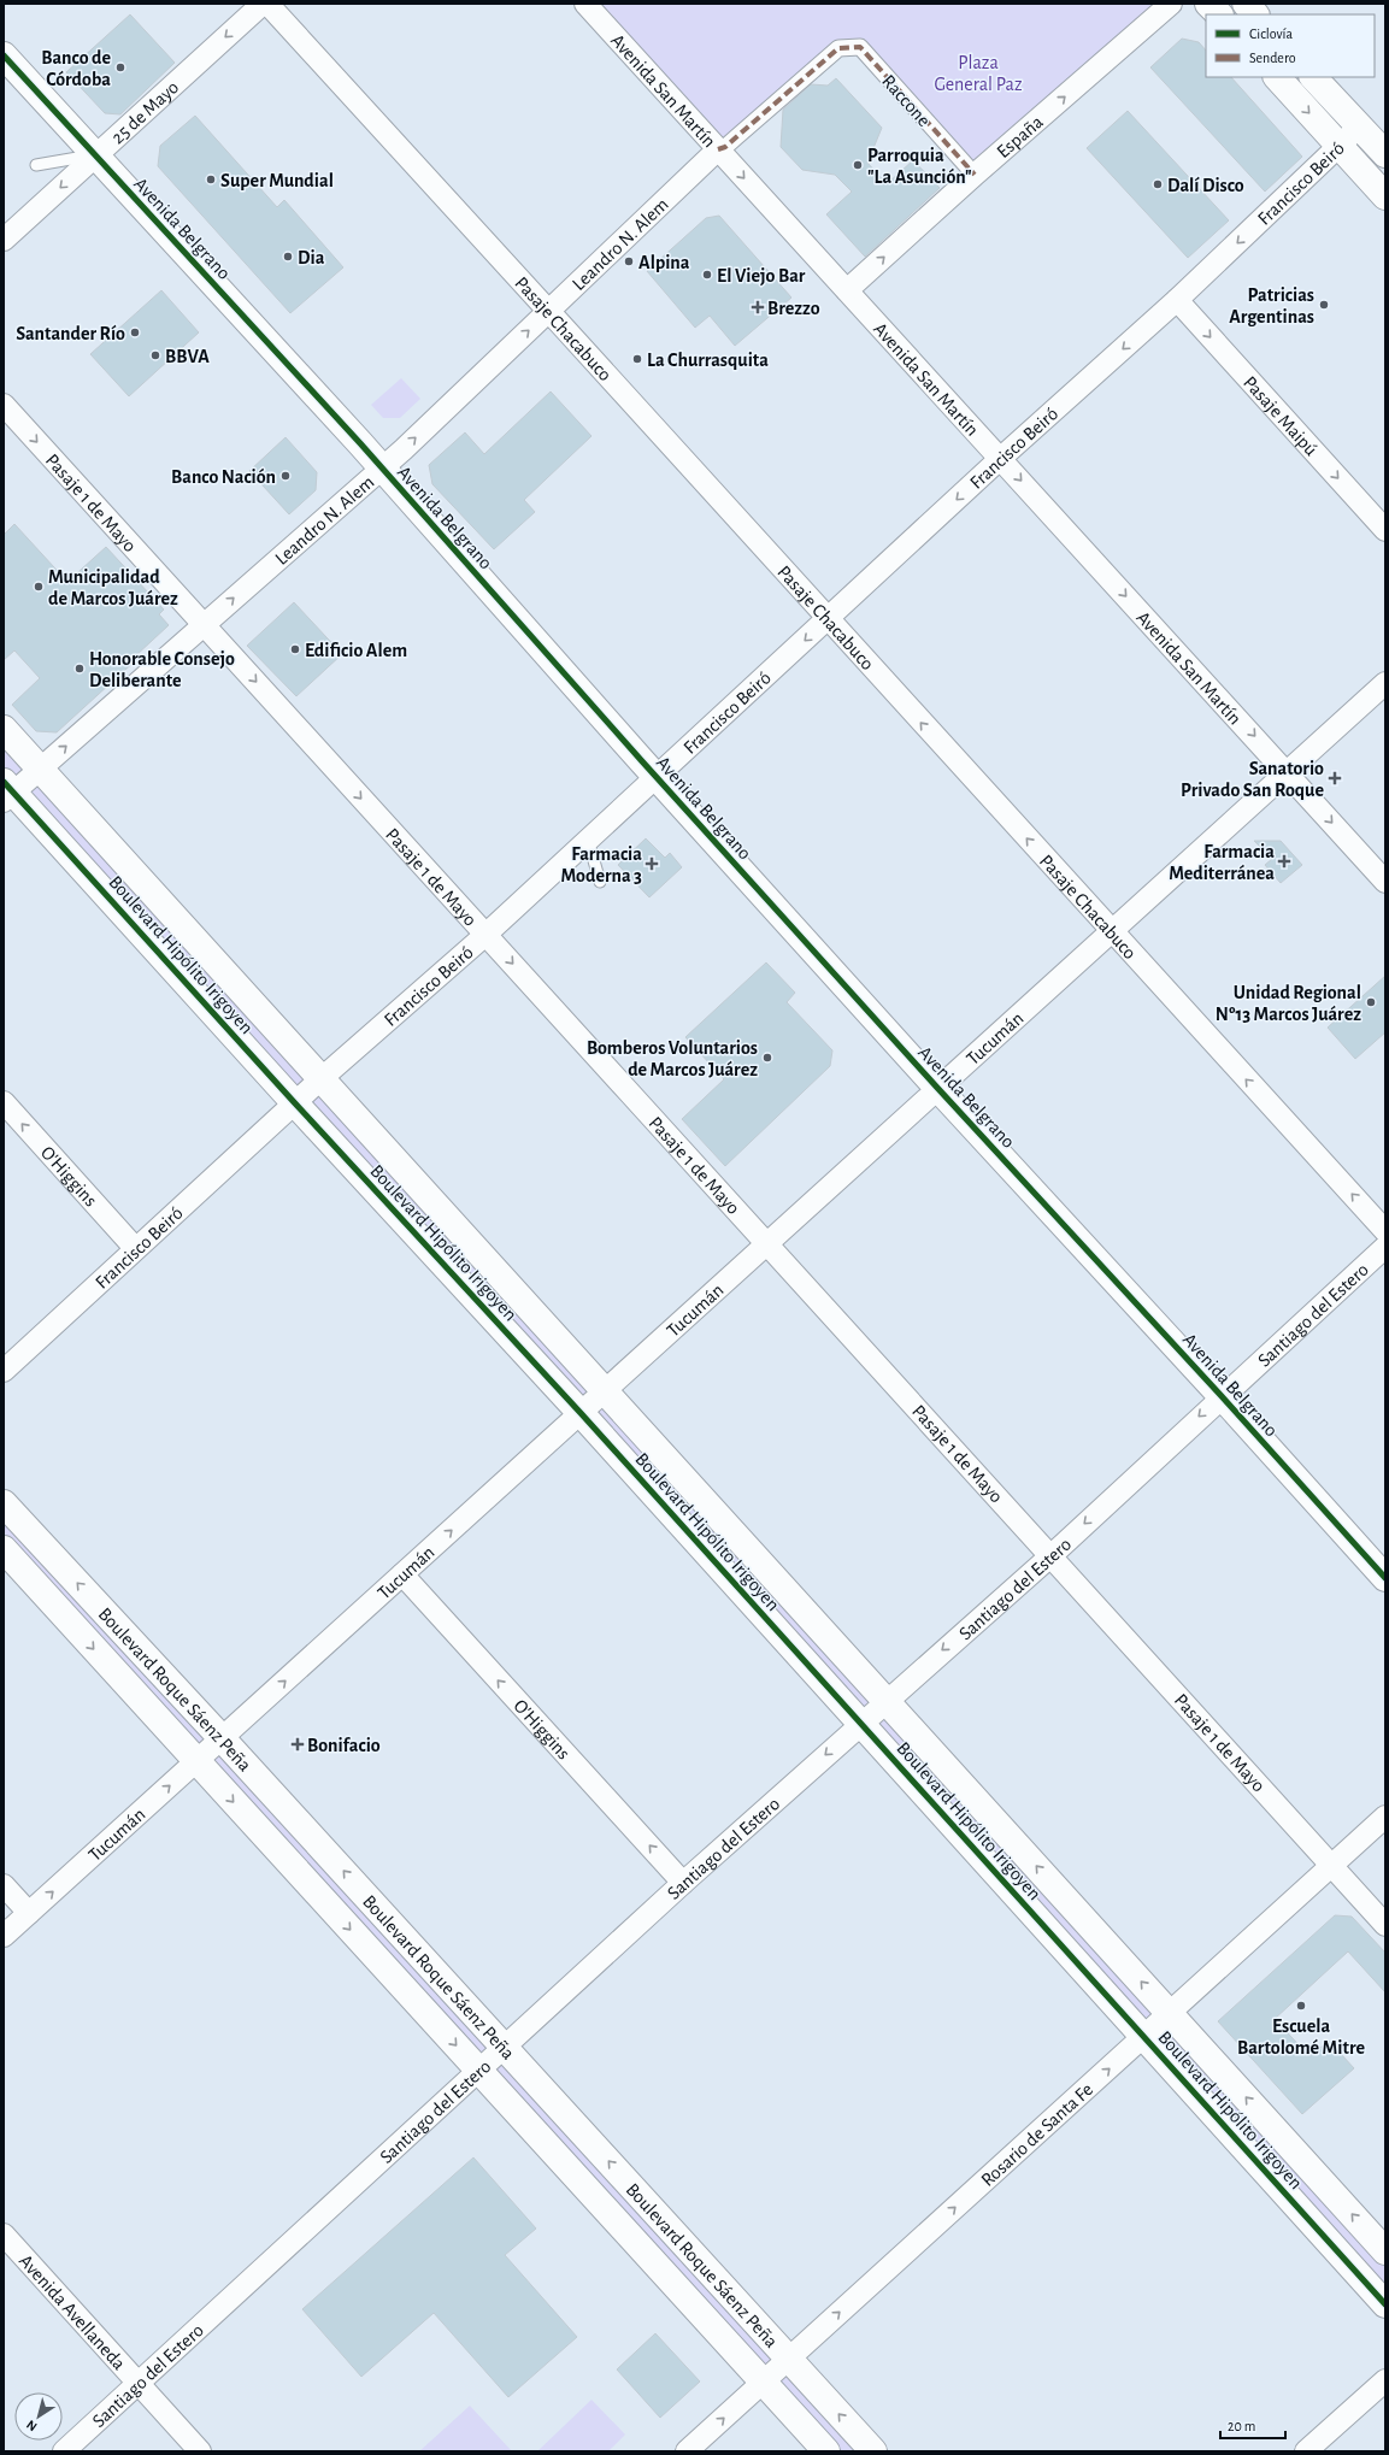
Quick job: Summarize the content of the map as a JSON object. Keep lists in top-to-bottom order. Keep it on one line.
{"streets":{"street":["Avenida San Martín","Raccone","25 de Mayo","España","Francisco Beiró","Avenida Belgrano","Leandro N. Alem","Pasaje Chacabuco","Pasaje Maipú","Pasaje 1 de Mayo","Boulevard Hipólito Irigoyen","Tucumán","O'Higgins","Santiago del Estero","Boulevard Roque Sáenz Peña","Rosario de Santa Fe","Avenida Avellaneda"]},"crossings":[["Avenida San Martín","Raccone"],["Avenida San Martín","España"],["Avenida San Martín","Francisco Beiró"],["Avenida San Martín","Leandro N. Alem"],["Avenida San Martín","Tucumán"],["Raccone","España"],["Raccone","Leandro N. Alem"],["25 de Mayo","Avenida Belgrano"],["Francisco Beiró","Avenida Belgrano"],["Francisco Beiró","Pasaje Chacabuco"],["Francisco Beiró","Pasaje Maipú"],["Francisco Beiró","Pasaje 1 de Mayo"],["Francisco Beiró","Boulevard Hipólito Irigoyen"],["Francisco Beiró","O'Higgins"],["Avenida Belgrano","Leandro N. Alem"],["Avenida Belgrano","Tucumán"],["Avenida Belgrano","Santiago del Estero"],["Leandro N. Alem","Pasaje Chacabuco"],["Leandro N. Alem","Pasaje 1 de Mayo"],["Leandro N. Alem","Boulevard Hipólito Irigoyen"],["Pasaje Chacabuco","Tucumán"],["Pasaje 1 de Mayo","Tucumán"],["Pasaje 1 de Mayo","Santiago del Estero"],["Pasaje 1 de Mayo","Rosario de Santa Fe"],["Boulevard Hipólito Irigoyen","Tucumán"],["Boulevard Hipólito Irigoyen","Santiago del Estero"],["Boulevard Hipólito Irigoyen","Rosario de Santa Fe"],["Tucumán","O'Higgins"],["Tucumán","Boulevard Roque Sáenz Peña"],["O'Higgins","Santiago del Estero"],["Santiago del Estero","Boulevard Roque Sáenz Peña"],["Santiago del Estero","Avenida Avellaneda"],["Boulevard Roque Sáenz Peña","Rosario de Santa Fe"]],"one_way":["Avenida San Martín","25 de Mayo","España","Francisco Beiró","Leandro N. Alem","Pasaje Chacabuco","Pasaje Maipú","Pasaje 1 de Mayo","Tucumán","O'Higgins","Santiago del Estero","Rosario de Santa Fe"],"parks":["Plaza General Paz"],"places":{"other":["Banco de Córdoba","Parroquia \"La Asunción\"","Super Mundial","Dalí Disco","Dia","Alpina","El Viejo Bar","Patricias Argentinas","Santander Río","BBVA","La Churrasquita","Banco Nación","Municipalidad de Marcos Juárez","Edificio Alem","Honorable Consejo Deliberante","Unidad Regional Nº13 Marcos Juárez","Bomberos Voluntarios de Marcos Juárez","Escuela Bartolomé Mitre"],"health":["Brezzo","Sanatorio Privado San Roque","Farmacia Mediterránea","Farmacia Moderna 3","Bonifacio"]},"legend":["Ciclovía","Sendero"],"scale_bar":"20 m","north":"bottom left"}
